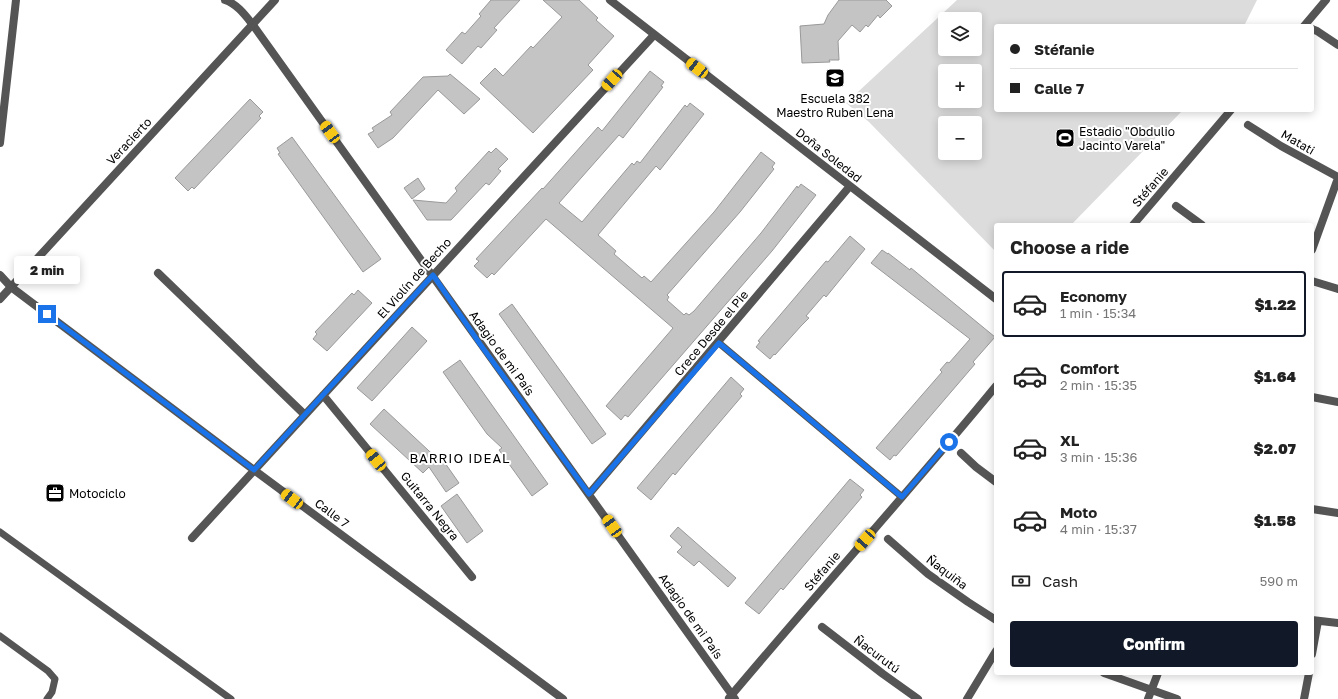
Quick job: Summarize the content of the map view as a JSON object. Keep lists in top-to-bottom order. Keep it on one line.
{"streets":{"street":["Veracierto","Matati","Doña Soledad","Stéfanie","El Violín de Becho","Crece Desde el Pie","Adagio de mi País","Guitarra Negra","Calle 7","Ñaquiña","Ñacurutú"]},"crossings":[["Veracierto","Adagio de mi País"],["Veracierto","Calle 7"],["Doña Soledad","El Violín de Becho"],["Doña Soledad","Crece Desde el Pie"],["Stéfanie","Adagio de mi País"],["El Violín de Becho","Adagio de mi País"],["El Violín de Becho","Guitarra Negra"],["El Violín de Becho","Calle 7"],["Crece Desde el Pie","Adagio de mi País"]],"districts":["BARRIO IDEAL"],"places":{"school or university":["Escuela 382 Maestro Ruben Lena"],"sports":["Estadio \"Obdulio Jacinto Varela\""],"office":["Motociclo"]},"page":{"map_buttons":["+","−"],"banner":["Stéfanie","Calle 7"],"heading":"Choose a ride","bubble":"2 min","list":[{"name":"Economy","note":"1 min · 15:34","value":"$1.22"},{"name":"Comfort","note":"2 min · 15:35","value":"$1.64"},{"name":"XL","note":"3 min · 15:36","value":"$2.07"},{"name":"Moto","note":"4 min · 15:37","value":"$1.58"}],"pay":["Cash","590 m"],"buttons":"Confirm"}}
